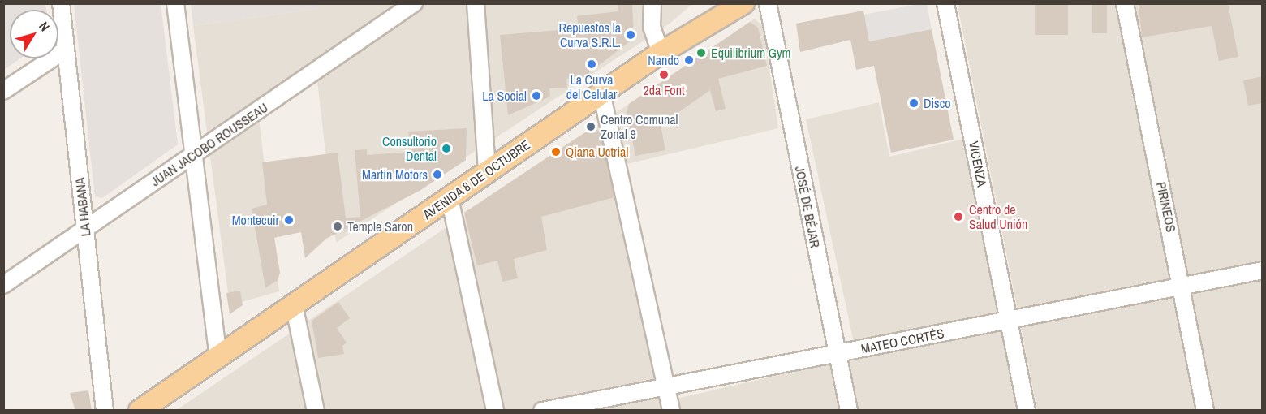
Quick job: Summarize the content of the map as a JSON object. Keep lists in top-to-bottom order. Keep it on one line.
{"streets":{"main road":["AVENIDA 8 DE OCTUBRE"],"street":["JUAN JACOBO ROUSSEAU","VICENZA","LA HABANA","JOSÉ DE BÉJAR","PIRINEOS","MATEO CORTÉS"]},"crossings":[["JUAN JACOBO ROUSSEAU","LA HABANA"],["VICENZA","MATEO CORTÉS"],["JOSÉ DE BÉJAR","MATEO CORTÉS"],["PIRINEOS","MATEO CORTÉS"]],"places":["Repuestos la Curva S.R.L.","Equilibrium Gym","Nando","La Curva del Celular","2da Font","La Social","Disco","Centro Comunal Zonal 9","Consultorio Dental","Qiana Uctrial","Martin Motors","Centro de Salud Unión","Montecuir","Temple Saron"],"north":"top right"}
